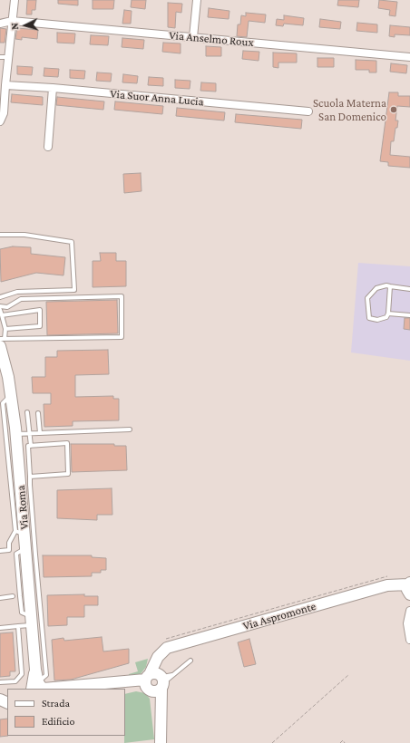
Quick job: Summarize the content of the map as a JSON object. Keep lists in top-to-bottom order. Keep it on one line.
{"streets":{"main road":["Via Roma","Via Aspromonte"],"street":["Via Anselmo Roux","Via Suor Anna Lucia"]},"places":["Scuola Materna San Domenico"],"legend":["Strada","Edificio"],"north":"left"}
